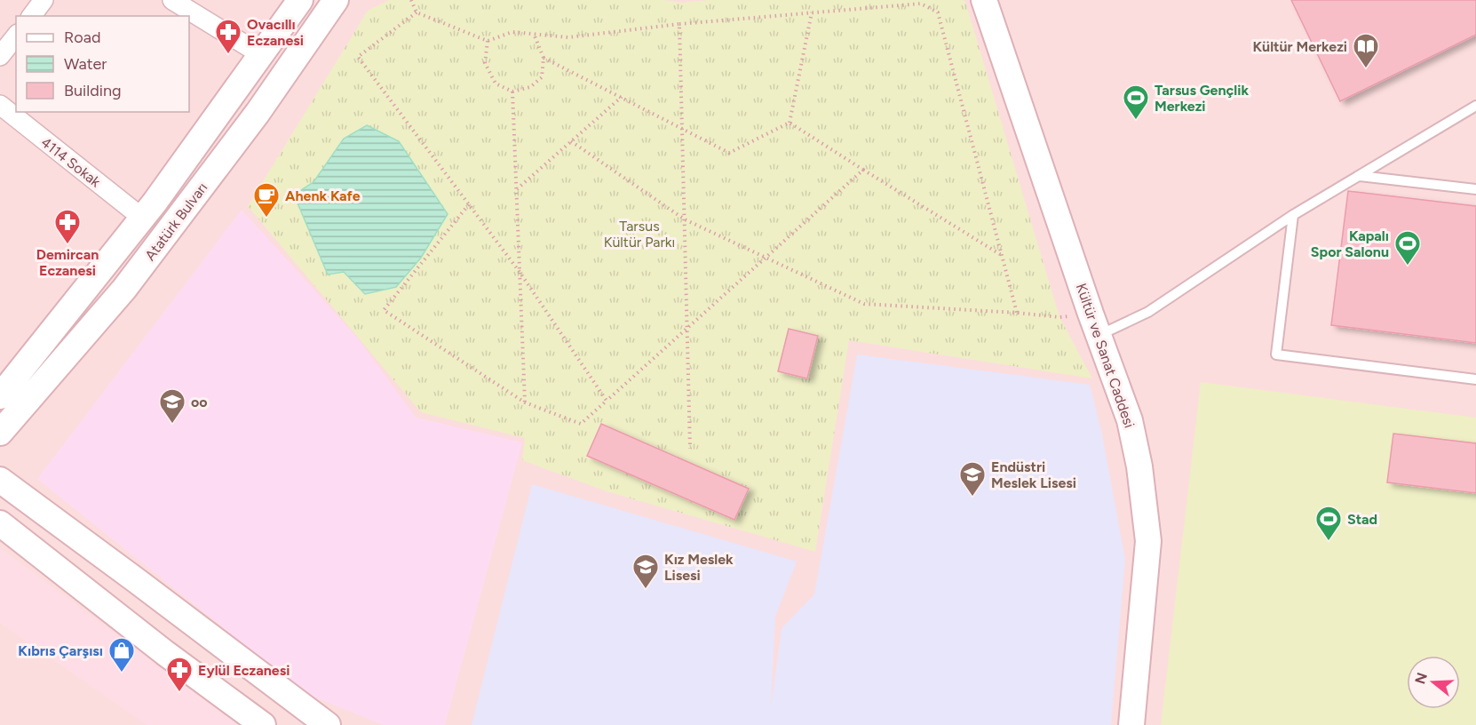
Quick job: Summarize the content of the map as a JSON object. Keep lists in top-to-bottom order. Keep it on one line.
{"streets":{"main road":["Atatürk Bulvarı","Kültür ve Sanat Caddesi"],"street":["4114 Sokak"]},"crossings":[["4114 Sokak","Atatürk Bulvarı"]],"parks":["Tarsus Kültür Parkı"],"places":{"pharmacy":["Ovacıllı Eczanesi","Demircan Eczanesi","Eylül Eczanesi"],"library":["Kültür Merkezi"],"sports":["Tarsus Gençlik Merkezi","Kapalı Spor Salonu","Stad"],"cafe":["Ahenk Kafe"],"school or university":["oo","Endüstri Meslek Lisesi","Kız Meslek Lisesi"],"shop":["Kıbrıs Çarşısı"]},"legend":["Road","Water","Building"],"north":"left"}
